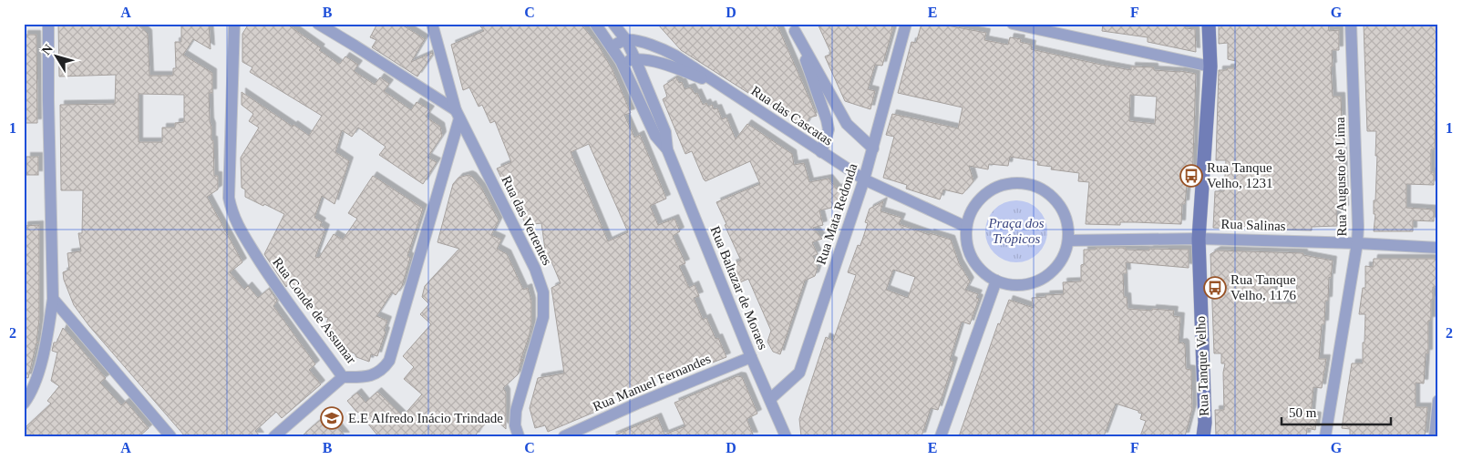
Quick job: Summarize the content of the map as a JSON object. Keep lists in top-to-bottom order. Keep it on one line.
{"streets":{"street":["Rua das Cascatas","Rua Augusto de Lima","Rua Mata Redonda","Rua das Vertentes","Rua Salinas","Rua Baltazar de Moraes","Rua Conde de Assumar","Rua Tanque Velho","Rua Manuel Fernandes"]},"crossings":[["Rua das Cascatas","Rua Mata Redonda"],["Rua das Cascatas","Rua Salinas"],["Rua das Cascatas","Rua Baltazar de Moraes"],["Rua Augusto de Lima","Rua Salinas"],["Rua Mata Redonda","Rua Baltazar de Moraes"],["Rua das Vertentes","Rua Conde de Assumar"],["Rua Salinas","Rua Tanque Velho"],["Rua Baltazar de Moraes","Rua Manuel Fernandes"]],"parks":["Praça dos Trópicos"],"places":{"bus stop":["Rua Tanque Velho, 1231","Rua Tanque Velho, 1176"],"school or university":["E.E Alfredo Inácio Trindade"]},"scale_bar":"50 m","north":"top left","grid":{"columns":["A","B","C","D","E","F","G"],"rows":["1","2"]}}
